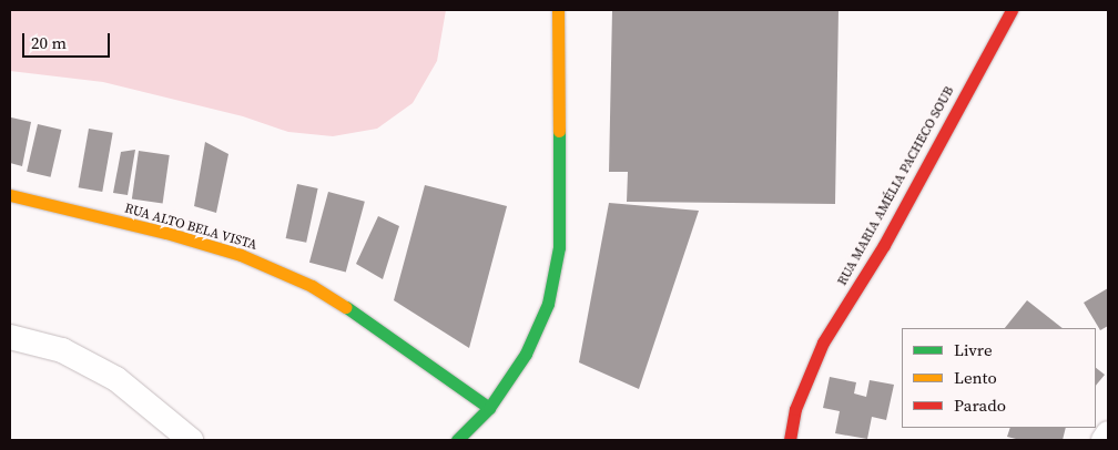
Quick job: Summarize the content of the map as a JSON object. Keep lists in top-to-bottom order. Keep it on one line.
{"streets":{"street":["RUA MARIA AMÉLIA PACHECO SOUB","RUA ALTO BELA VISTA"]},"legend":["Livre","Lento","Parado"],"scale_bar":"20 m"}
